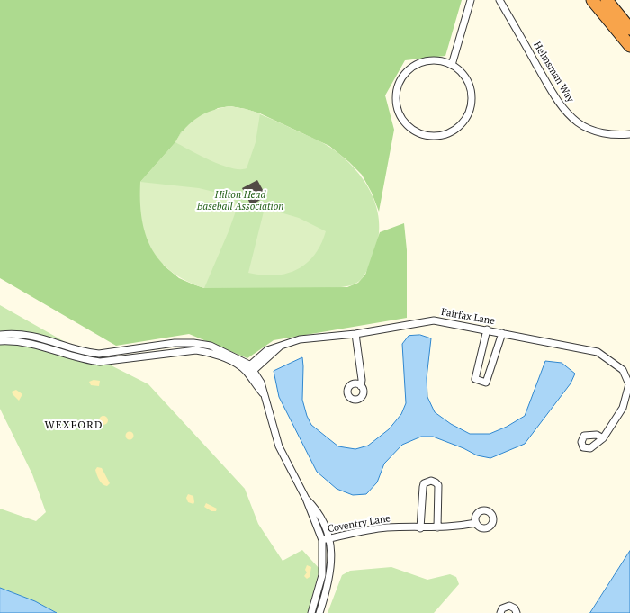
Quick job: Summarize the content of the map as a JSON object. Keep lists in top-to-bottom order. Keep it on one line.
{"streets":{"street":["Helmsman Way","Fairfax Lane","Coventry Lane"]},"districts":["WEXFORD"],"parks":["Hilton Head Baseball Association"]}
